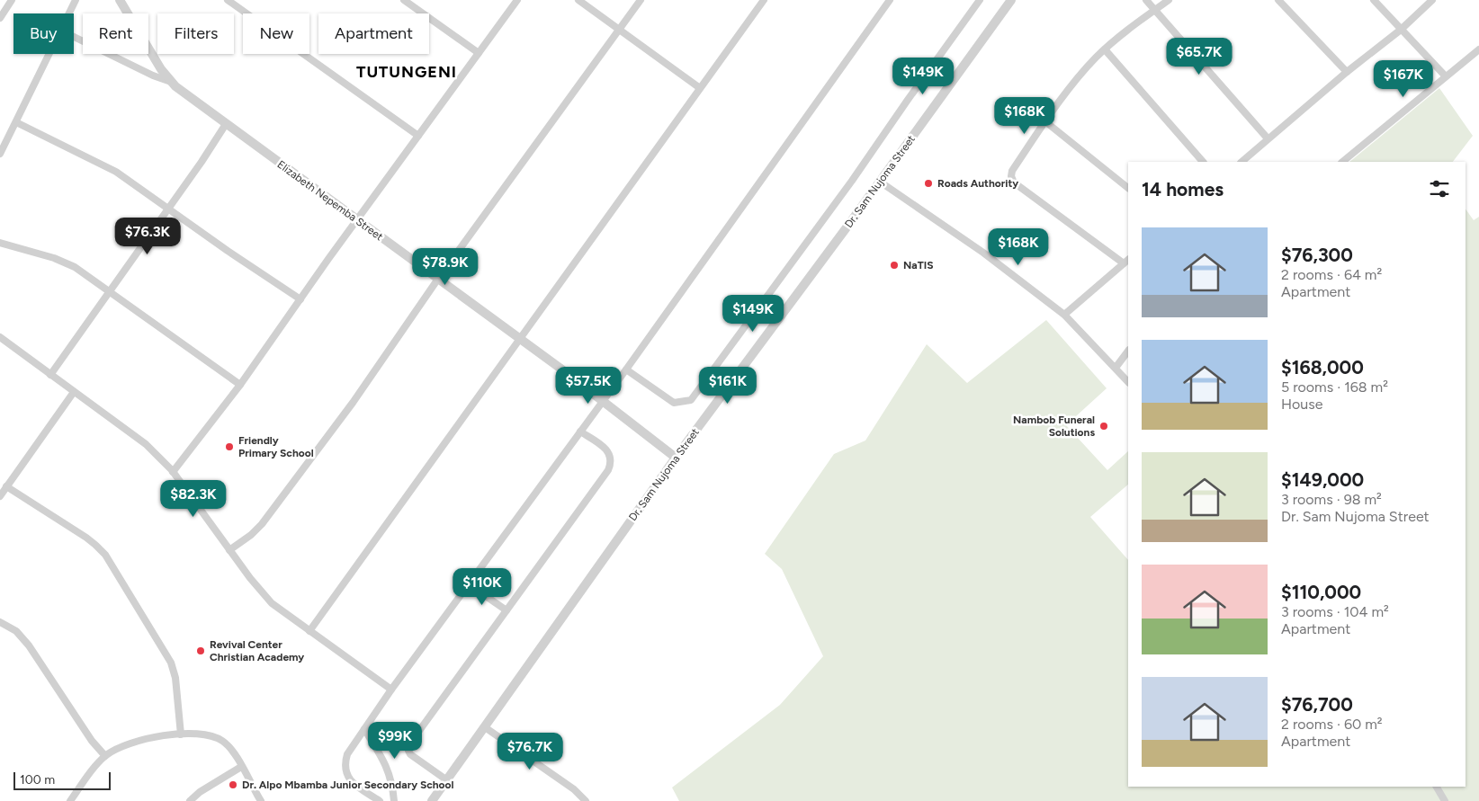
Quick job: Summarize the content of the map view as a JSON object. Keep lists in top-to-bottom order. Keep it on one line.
{"streets":{"street":["Dr. Sam Nujoma Street","Elizabeth Nepemba Street"]},"crossings":[["Dr. Sam Nujoma Street","Elizabeth Nepemba Street"]],"districts":["TUTUNGENI"],"places":["Roads Authority","NaTIS","Nambob Funeral Solutions","Friendly Primary School","Revival Center Christian Academy","Dr. Alpo Mbamba Junior Secondary School"],"scale_bar":"100 m","page":{"chip":["Buy","Rent","Filters","New","Apartment"],"price":["$65.7K","$149K","$167K","$168K","$76.3K","$168K","$78.9K","$149K","$57.5K","$161K","$82.3K","$110K","$99K","$76.7K"],"heading":"14 homes","list":[{"name":"$76,300","note":"2 rooms · 64 m² · Apartment"},{"name":"$168,000","note":"5 rooms · 168 m² · House"},{"name":"$149,000","note":"3 rooms · 98 m² · Dr. Sam Nujoma Street"},{"name":"$110,000","note":"3 rooms · 104 m² · Apartment"},{"name":"$76,700","note":"2 rooms · 60 m² · Apartment"}],"scale":"100 m"}}
